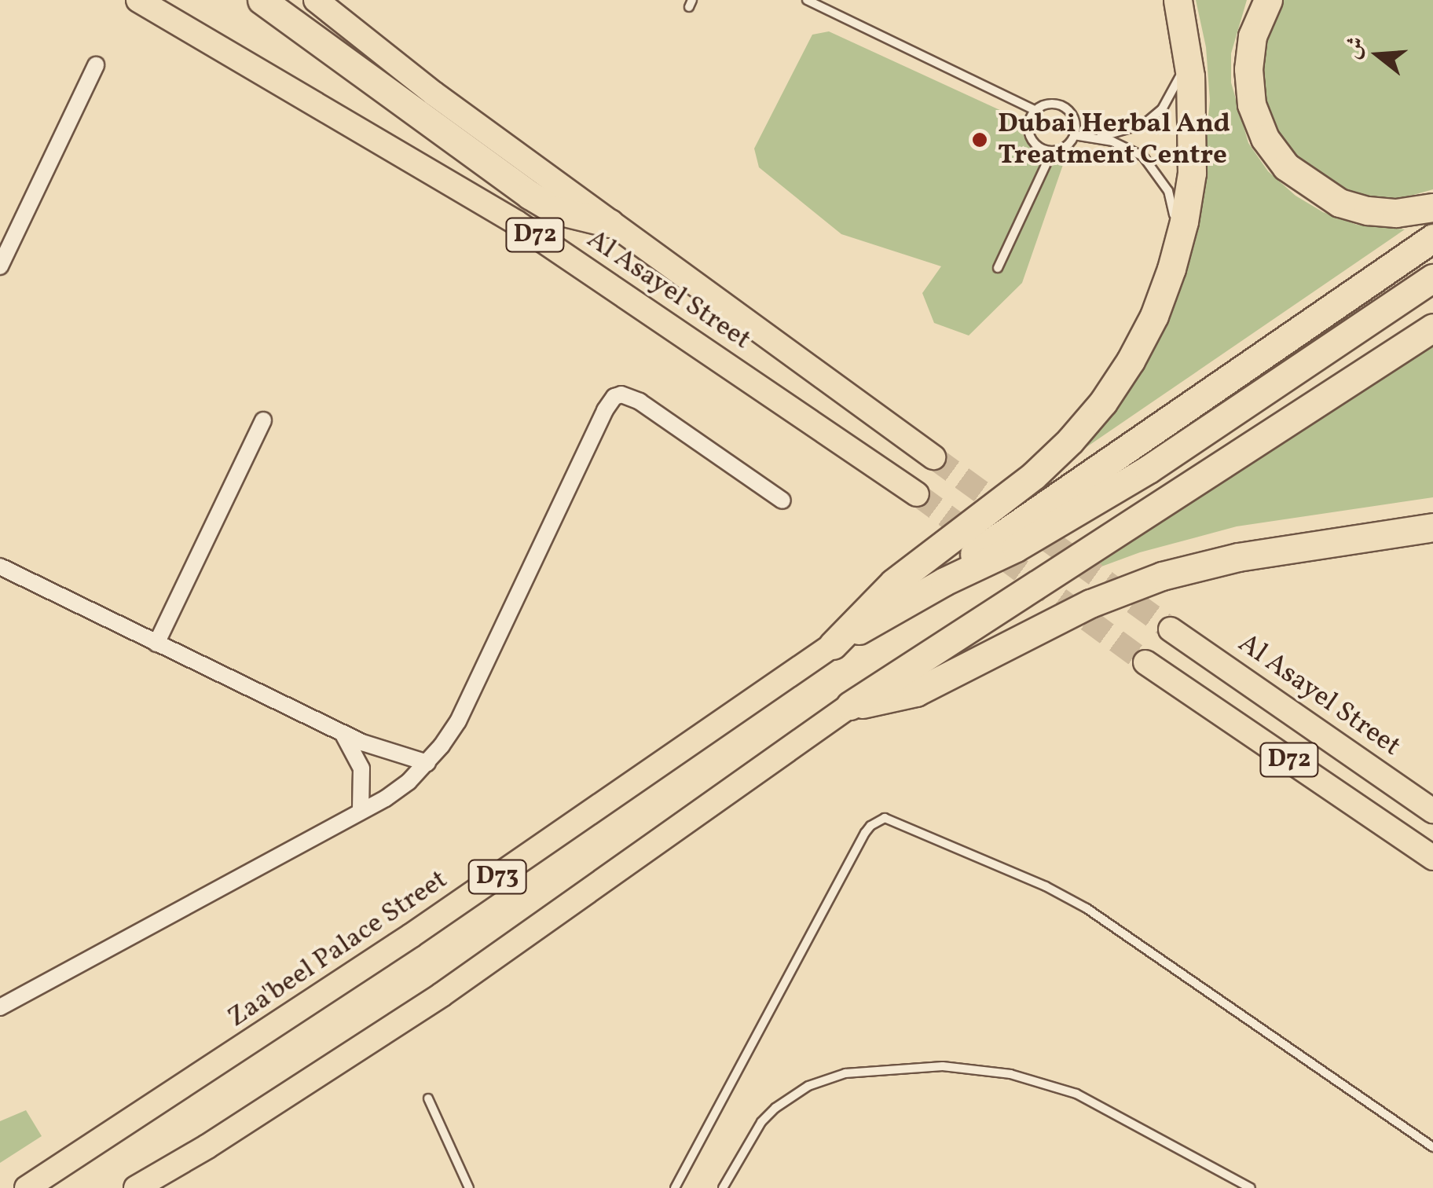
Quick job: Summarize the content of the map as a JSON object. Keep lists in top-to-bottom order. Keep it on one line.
{"streets":{"main road":["D72","Al Asayel Street","D73","Zaa'beel Palace Street"]},"places":["Dubai Herbal And Treatment Centre"],"north":"left"}
